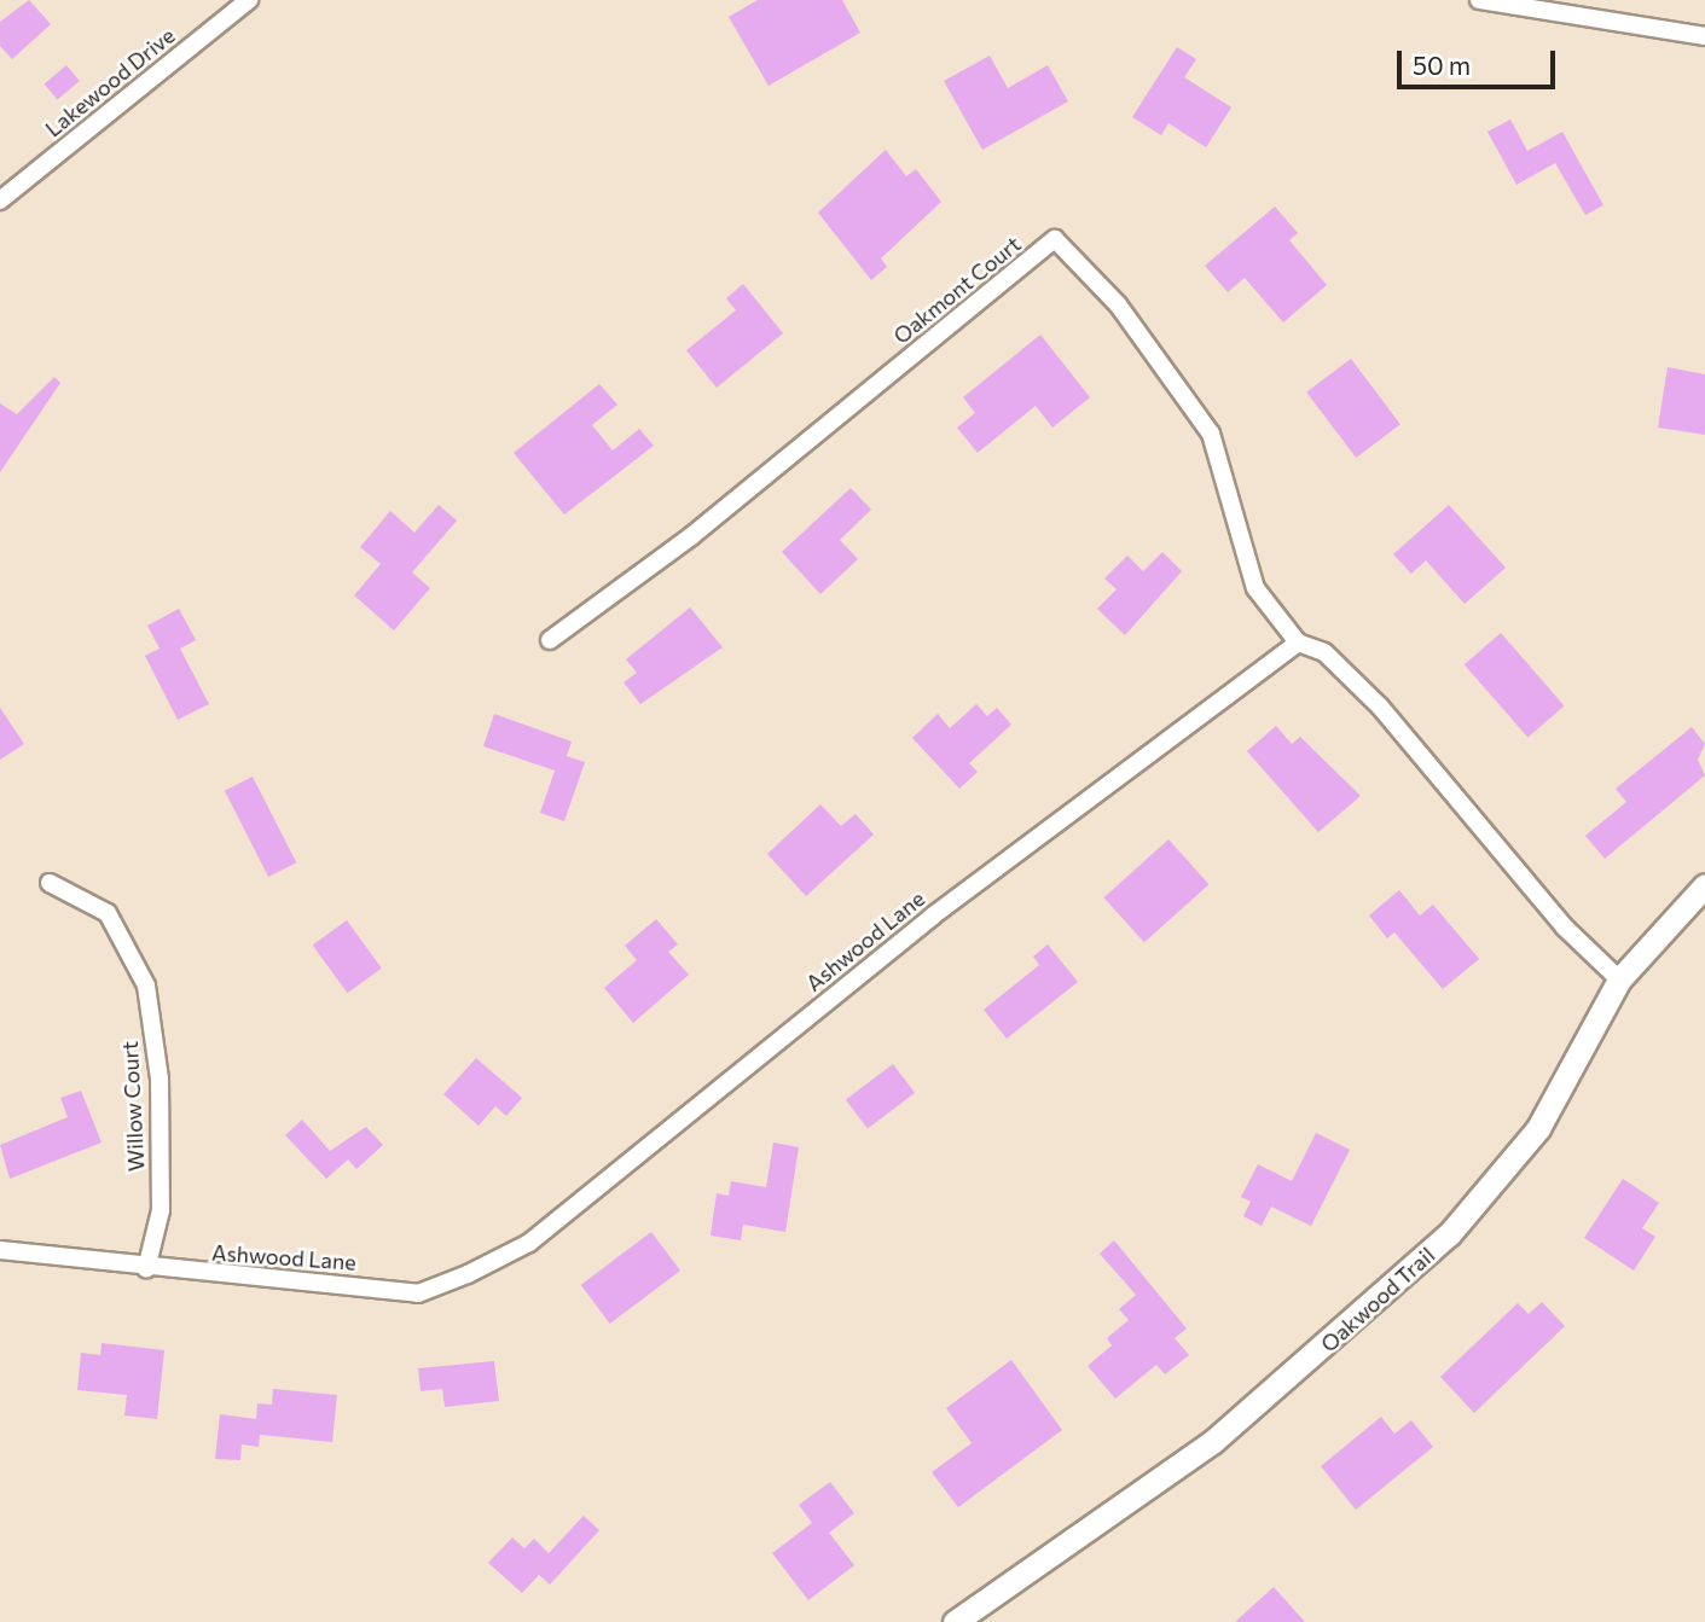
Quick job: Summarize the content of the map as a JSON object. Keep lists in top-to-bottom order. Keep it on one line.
{"streets":{"street":["Lakewood Drive","Oakmont Court","Ashwood Lane","Willow Court","Oakwood Trail"]},"crossings":[["Oakmont Court","Ashwood Lane"],["Ashwood Lane","Willow Court"]],"scale_bar":"50 m"}
